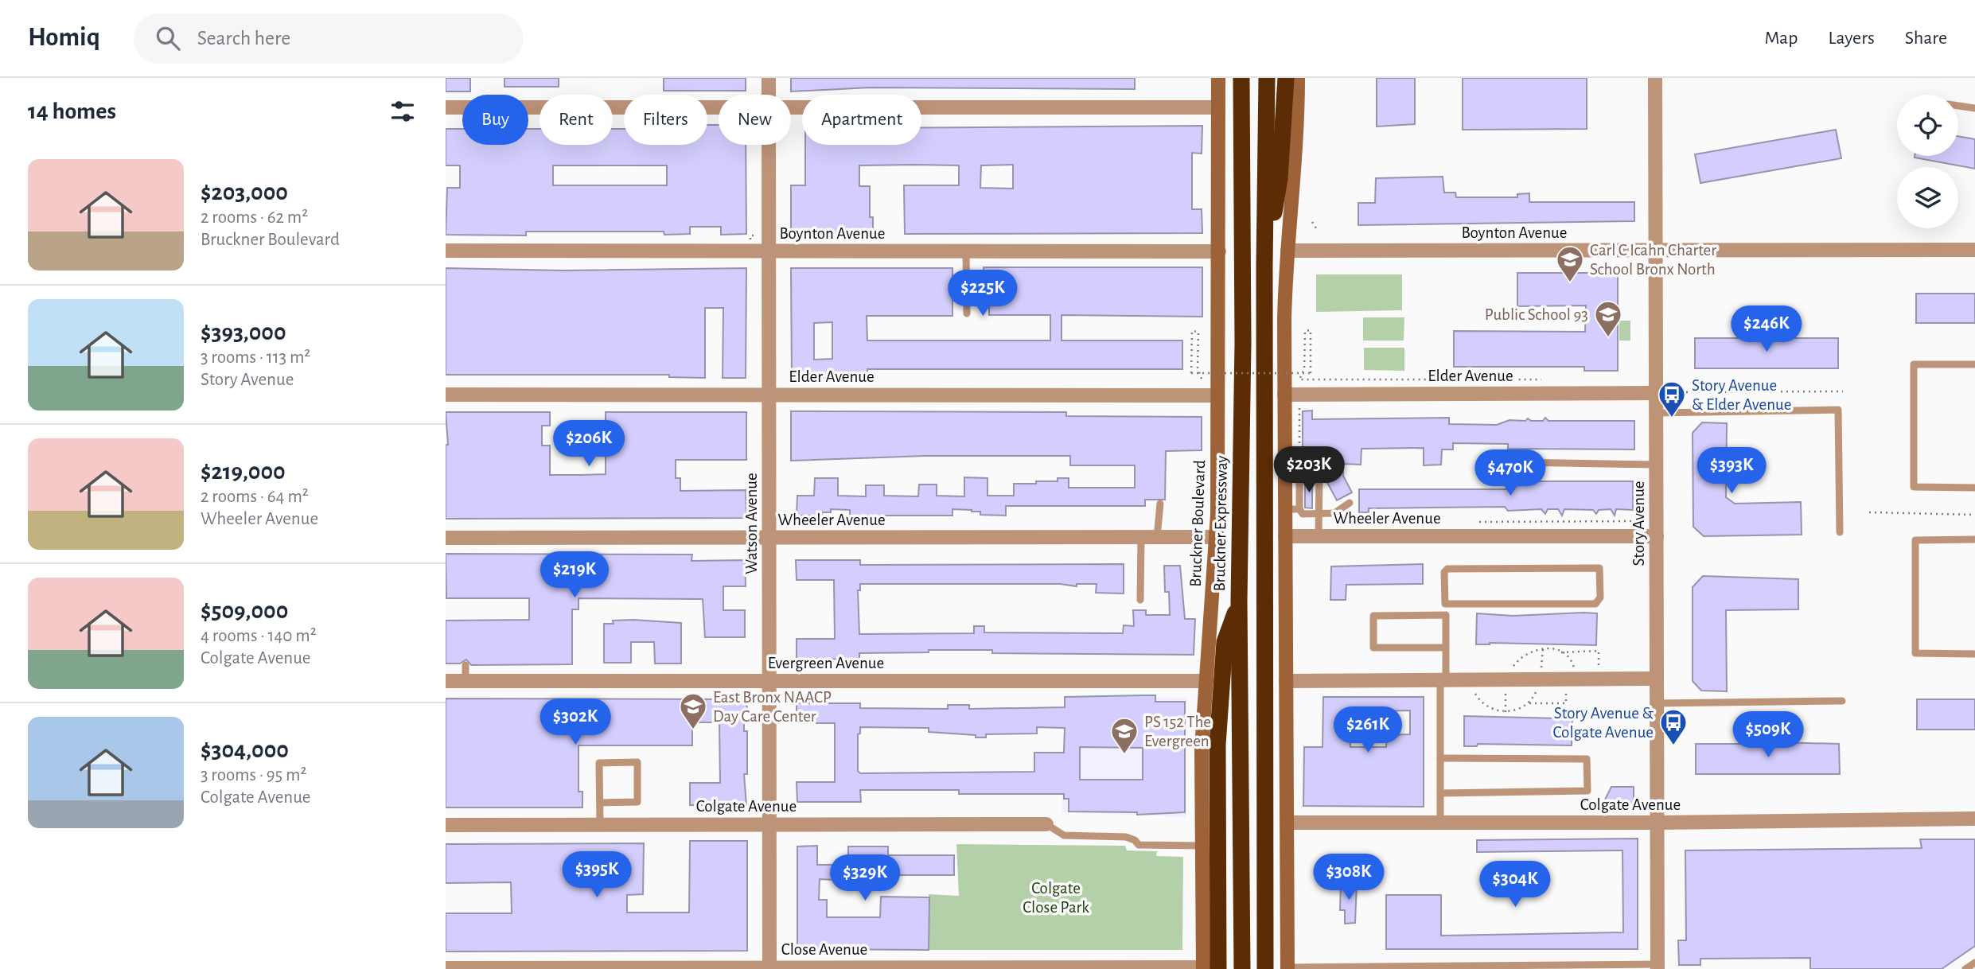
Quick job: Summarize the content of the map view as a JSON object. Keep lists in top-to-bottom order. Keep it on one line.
{"streets":{"highway":["Bruckner Expressway"],"main road":["Bruckner Boulevard"],"street":["Boynton Avenue","Elder Avenue","Wheeler Avenue","Watson Avenue","Story Avenue","Evergreen Avenue","Colgate Avenue","Close Avenue"]},"crossings":[["Boynton Avenue","Watson Avenue"],["Boynton Avenue","Bruckner Boulevard"],["Boynton Avenue","Story Avenue"],["Elder Avenue","Watson Avenue"],["Elder Avenue","Bruckner Boulevard"],["Elder Avenue","Story Avenue"],["Wheeler Avenue","Watson Avenue"],["Wheeler Avenue","Bruckner Boulevard"],["Wheeler Avenue","Story Avenue"],["Watson Avenue","Evergreen Avenue"],["Watson Avenue","Colgate Avenue"],["Watson Avenue","Close Avenue"],["Bruckner Boulevard","Evergreen Avenue"],["Bruckner Boulevard","Close Avenue"],["Story Avenue","Colgate Avenue"]],"parks":["Colgate Close Park"],"places":{"school or university":["Carl C Icahn Charter School Bronx North","Public School 93","East Bronx NAACP Day Care Center","PS 152 The Evergreen"],"bus stop":["Story Avenue & Elder Avenue","Story Avenue & Colgate Avenue"]},"page":{"header":"Homiq","search":"Search here","nav":["Map","Layers","Share"],"heading":"14 homes","chip":["Buy","Rent","Filters","New","Apartment"],"list":[{"name":"$203,000","note":"2 rooms · 62 m² · Bruckner Boulevard"},{"name":"$393,000","note":"3 rooms · 113 m² · Story Avenue"},{"name":"$219,000","note":"2 rooms · 64 m² · Wheeler Avenue"},{"name":"$509,000","note":"4 rooms · 140 m² · Colgate Avenue"},{"name":"$304,000","note":"3 rooms · 95 m² · Colgate Avenue"}],"price":["$225K","$246K","$206K","$203K","$393K","$470K","$219K","$302K","$261K","$509K","$395K","$308K","$329K","$304K"]}}
